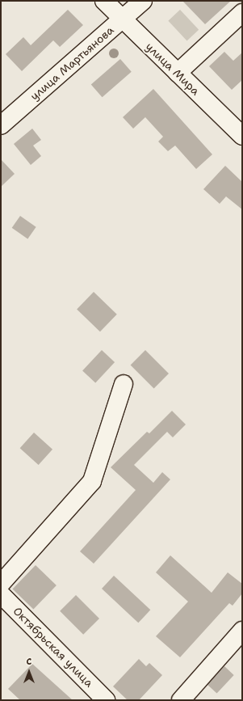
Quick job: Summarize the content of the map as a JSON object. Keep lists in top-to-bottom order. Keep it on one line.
{"streets":{"street":["улица Мартьянова","улица Мира","Октябрьская улица"]},"crossings":[["улица Мартьянова","улица Мира"]],"north":"top"}
